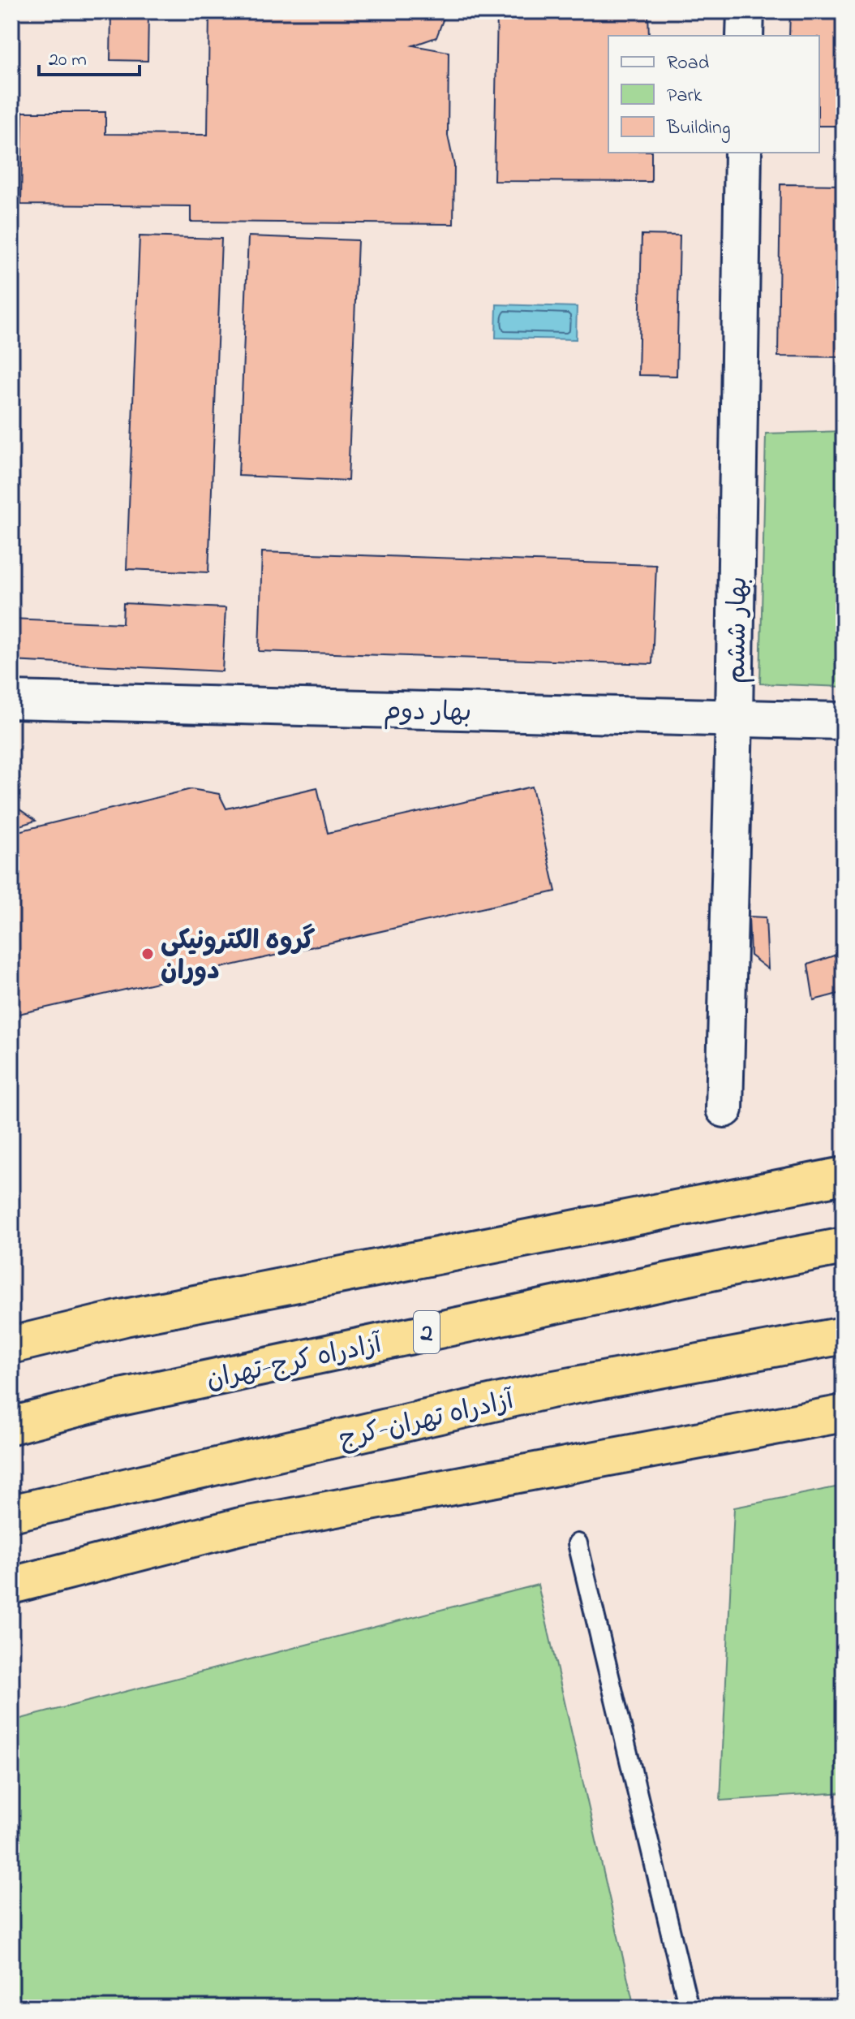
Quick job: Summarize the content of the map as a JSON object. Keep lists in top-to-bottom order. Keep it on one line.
{"streets":{"highway":["2","آزادراه کرج-تهران","آزادراه تهران-کرج"],"street":["بهار ششم","بهار دوم"]},"crossings":[["بهار ششم","بهار دوم"]],"places":["گروه الکترونیکی دوران"],"legend":["Road","Park","Building"],"scale_bar":"20 m"}
